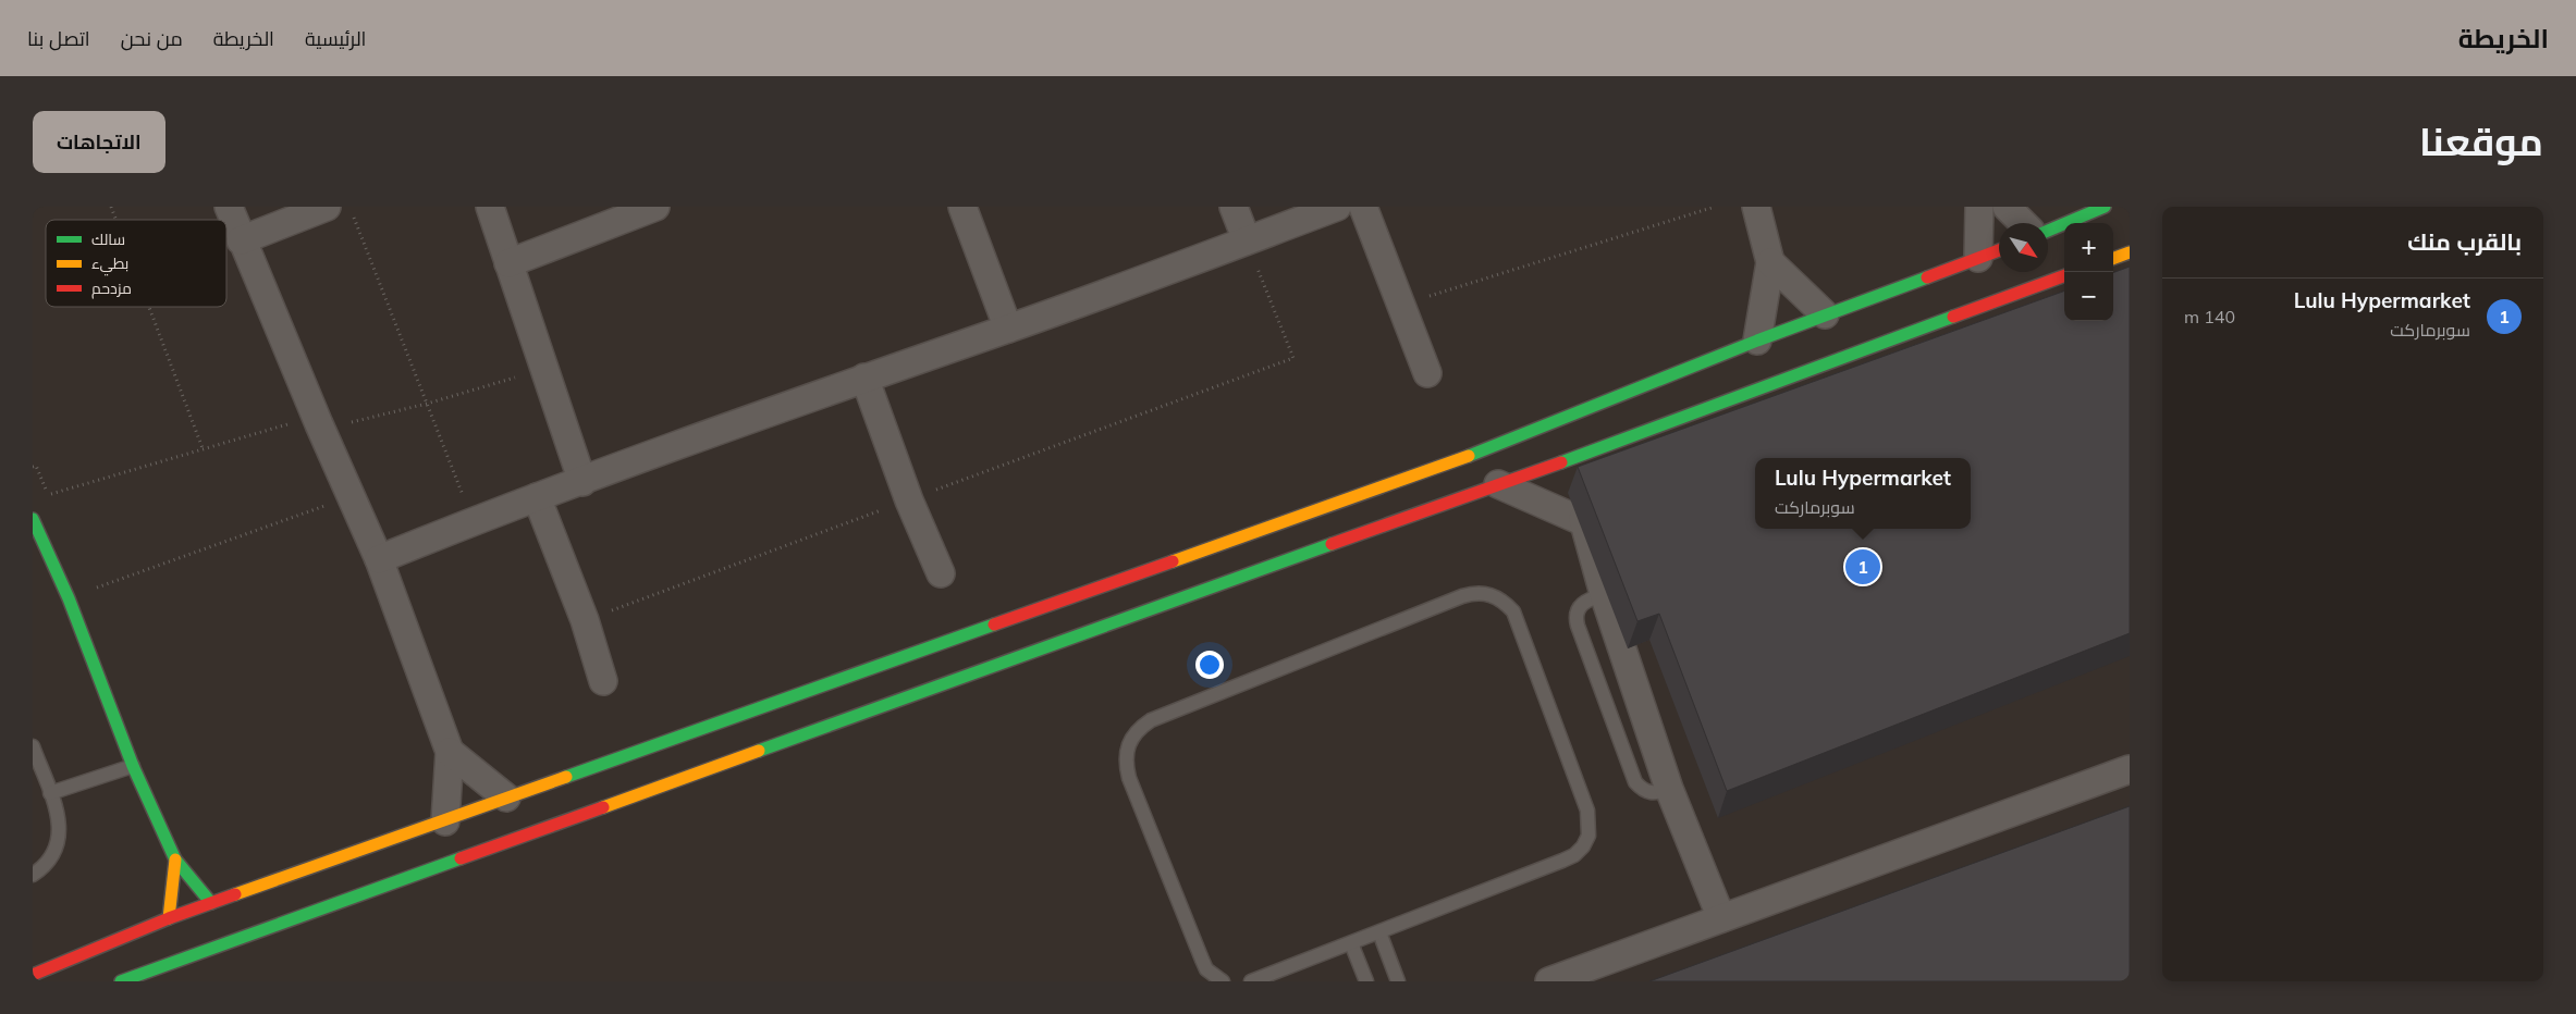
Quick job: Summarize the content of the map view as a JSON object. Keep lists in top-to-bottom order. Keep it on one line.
{"legend":["سالك","بطيء","مزدحم"],"north":"bottom right","page":{"header":"الخريطة","nav":["الرئيسية","الخريطة","من نحن","اتصل بنا"],"title":"موقعنا","buttons":"الاتجاهات","heading":"بالقرب منك","map_buttons":["+","−"],"list":[{"mark":"1","name":"Lulu Hypermarket","note":"سوبرماركت","value":"140 m"}],"popup":["Lulu Hypermarket","سوبرماركت"],"pins":"1"}}
